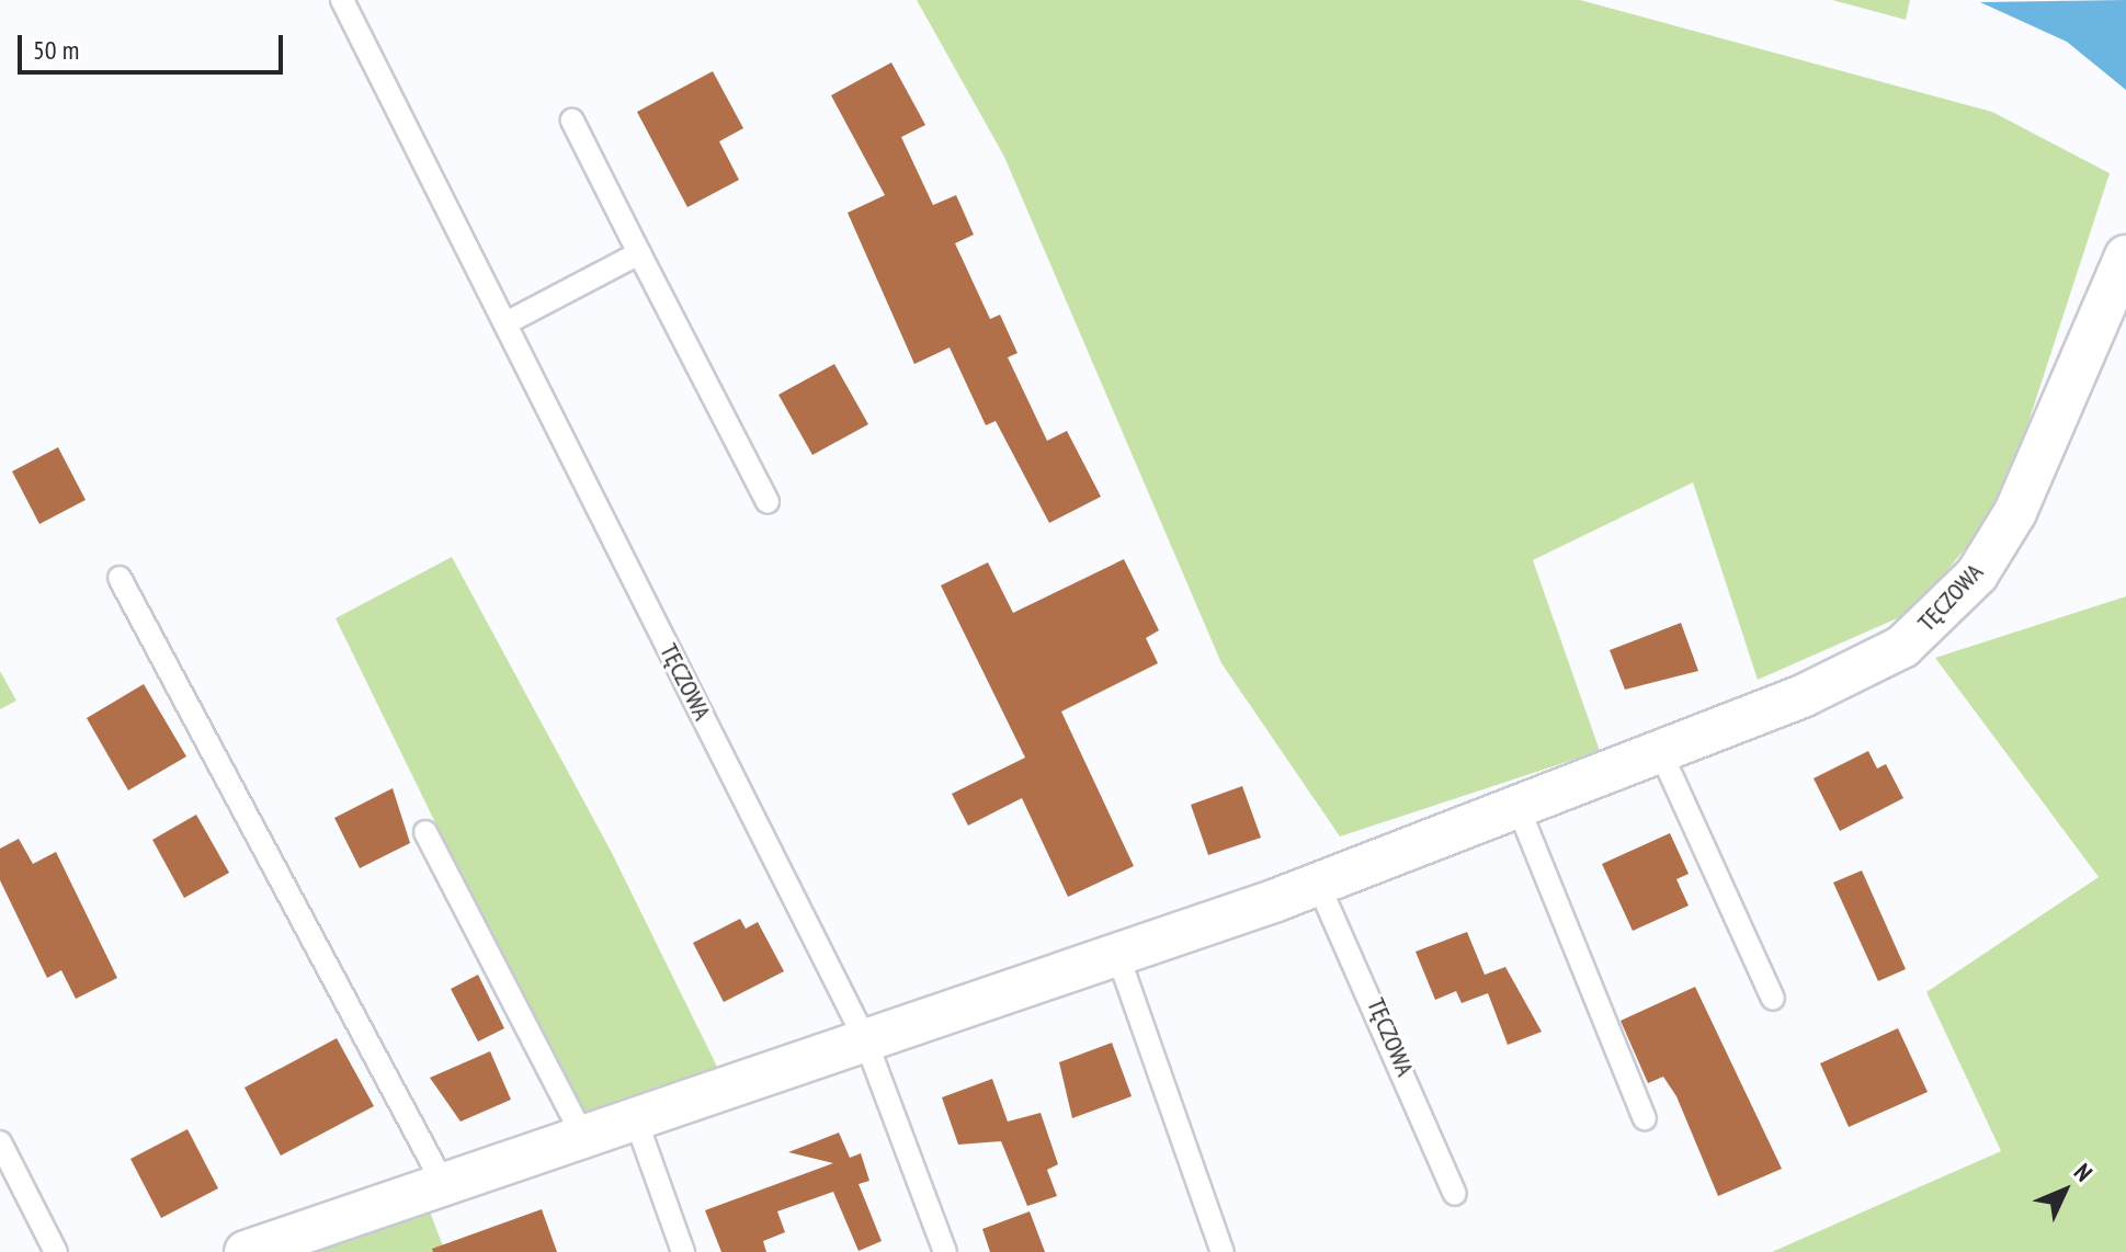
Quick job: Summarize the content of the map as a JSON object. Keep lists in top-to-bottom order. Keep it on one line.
{"streets":{"street":["TĘCZOWA"]},"scale_bar":"50 m","north":"top right"}
